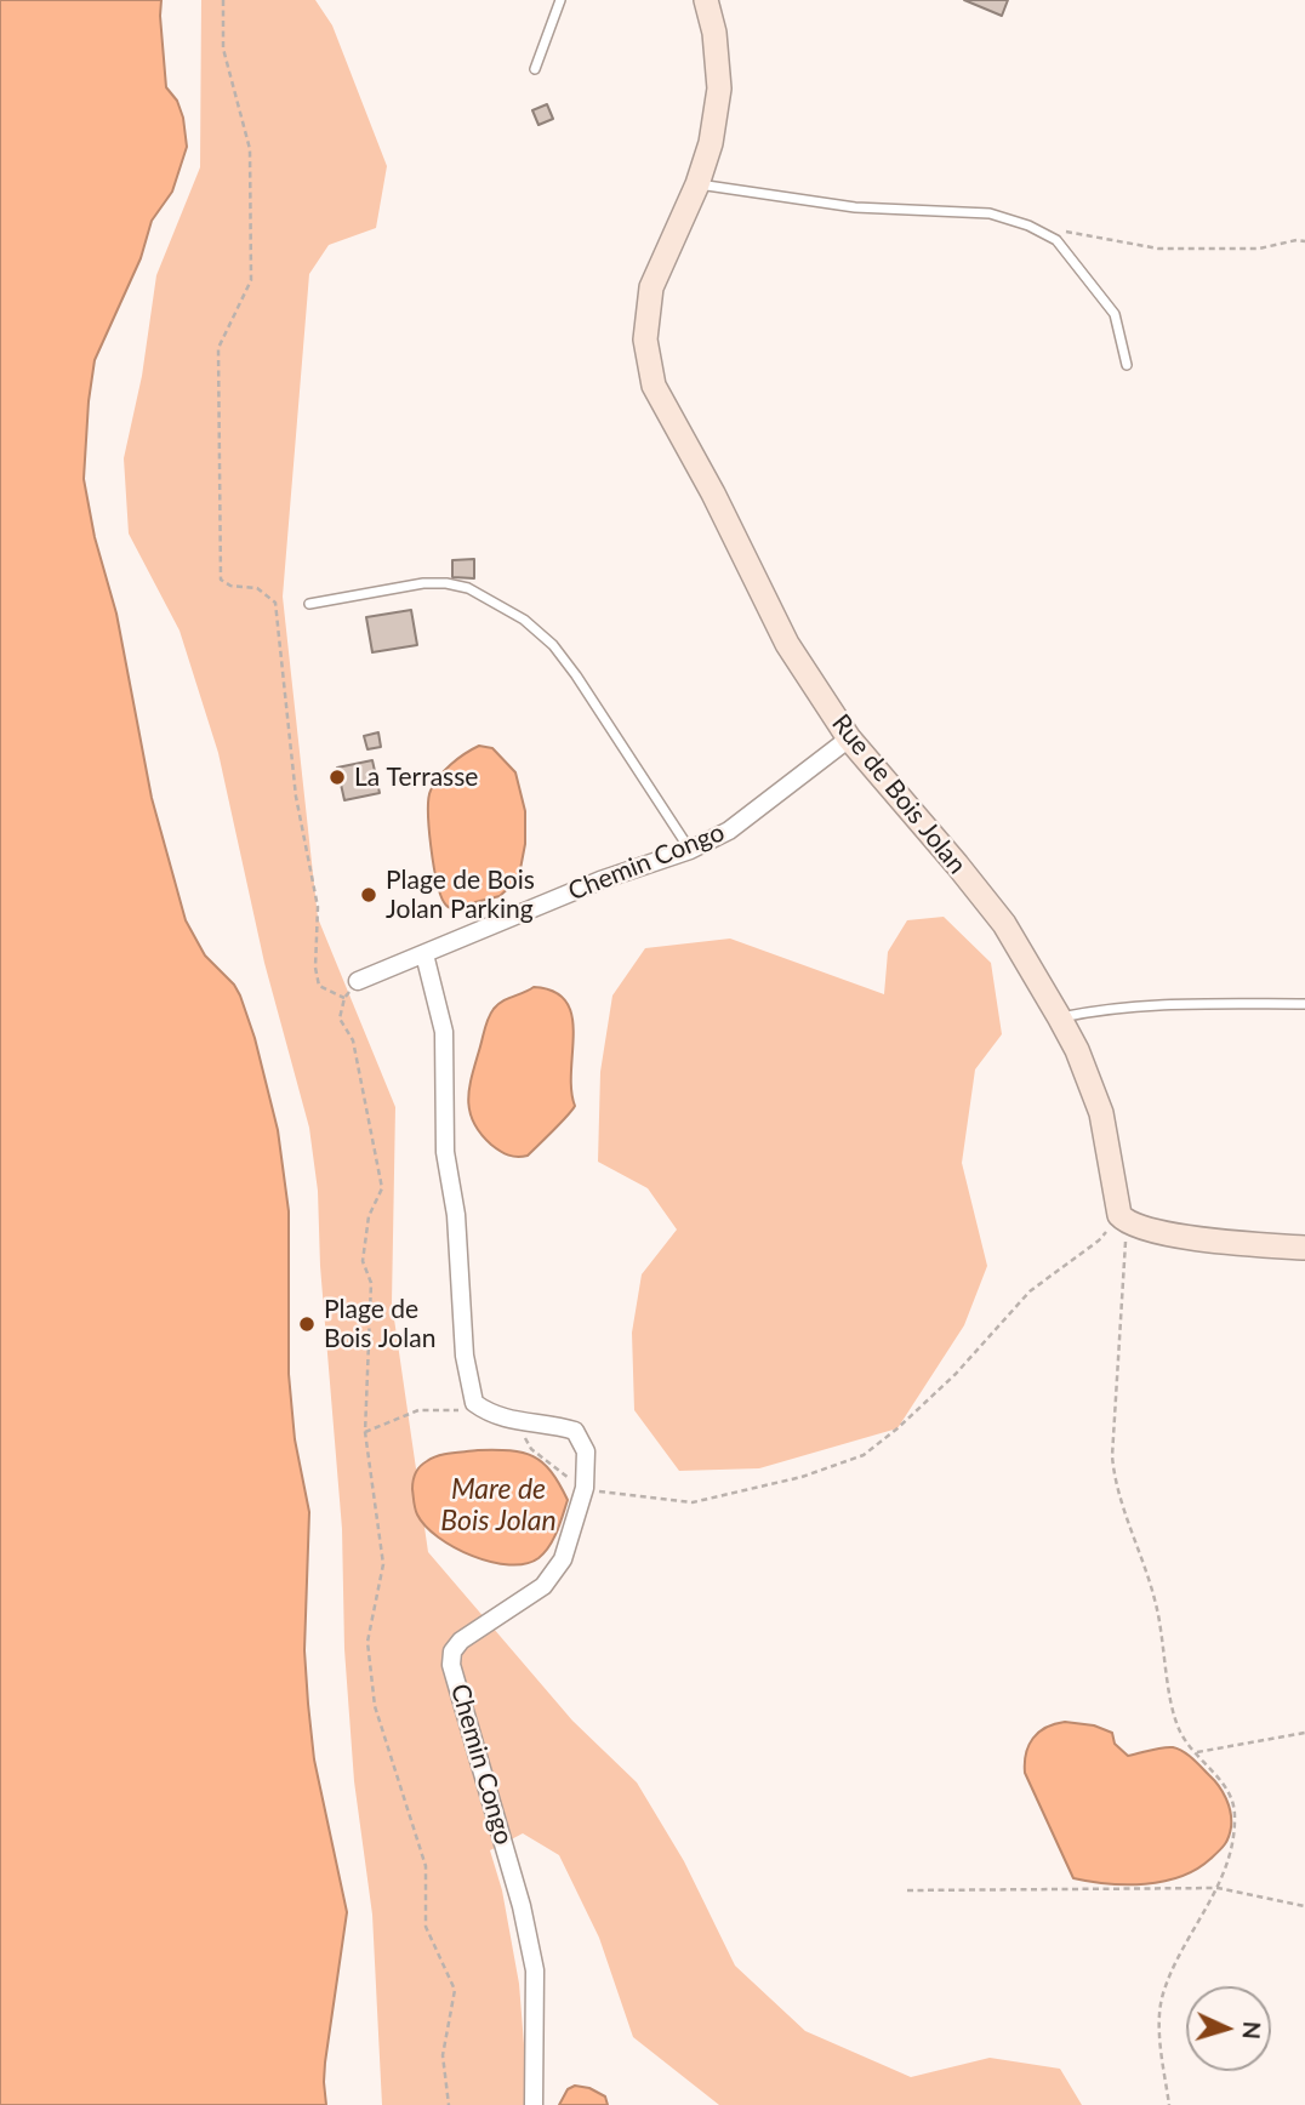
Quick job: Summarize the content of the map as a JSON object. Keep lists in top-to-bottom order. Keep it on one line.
{"streets":{"street":["Rue de Bois Jolan","Chemin Congo"]},"crossings":[["Rue de Bois Jolan","Chemin Congo"]],"water":["Mare de Bois Jolan"],"places":["La Terrasse","Plage de Bois Jolan Parking","Plage de Bois Jolan"],"north":"right"}
